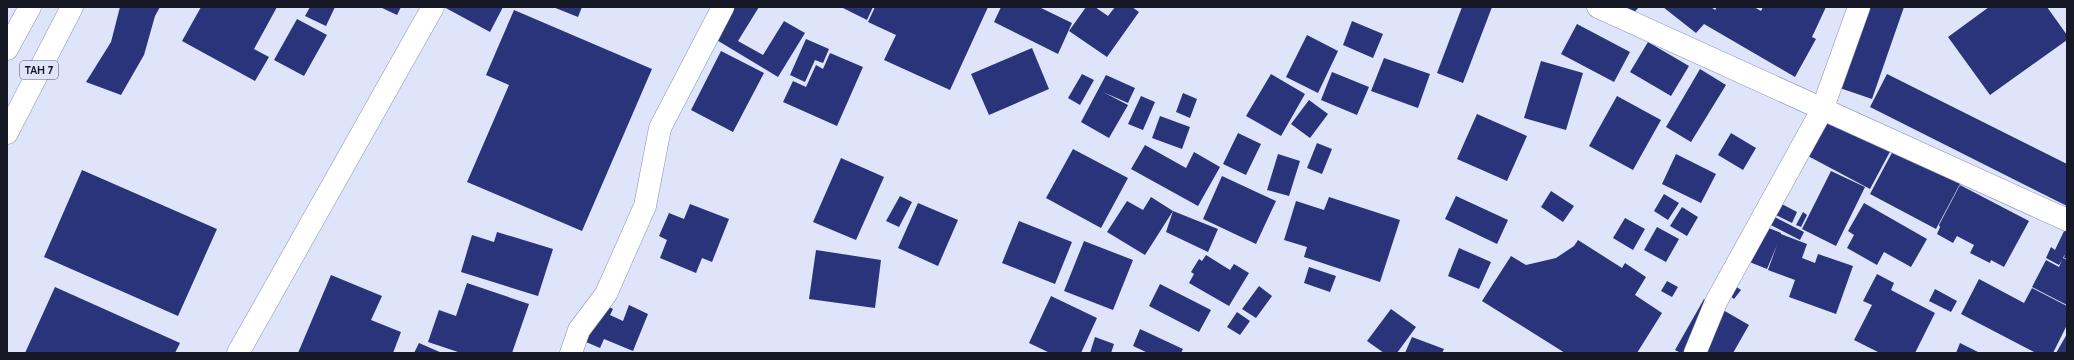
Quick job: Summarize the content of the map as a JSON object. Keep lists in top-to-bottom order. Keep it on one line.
{"streets":{"main road":["TAH 7"]}}
